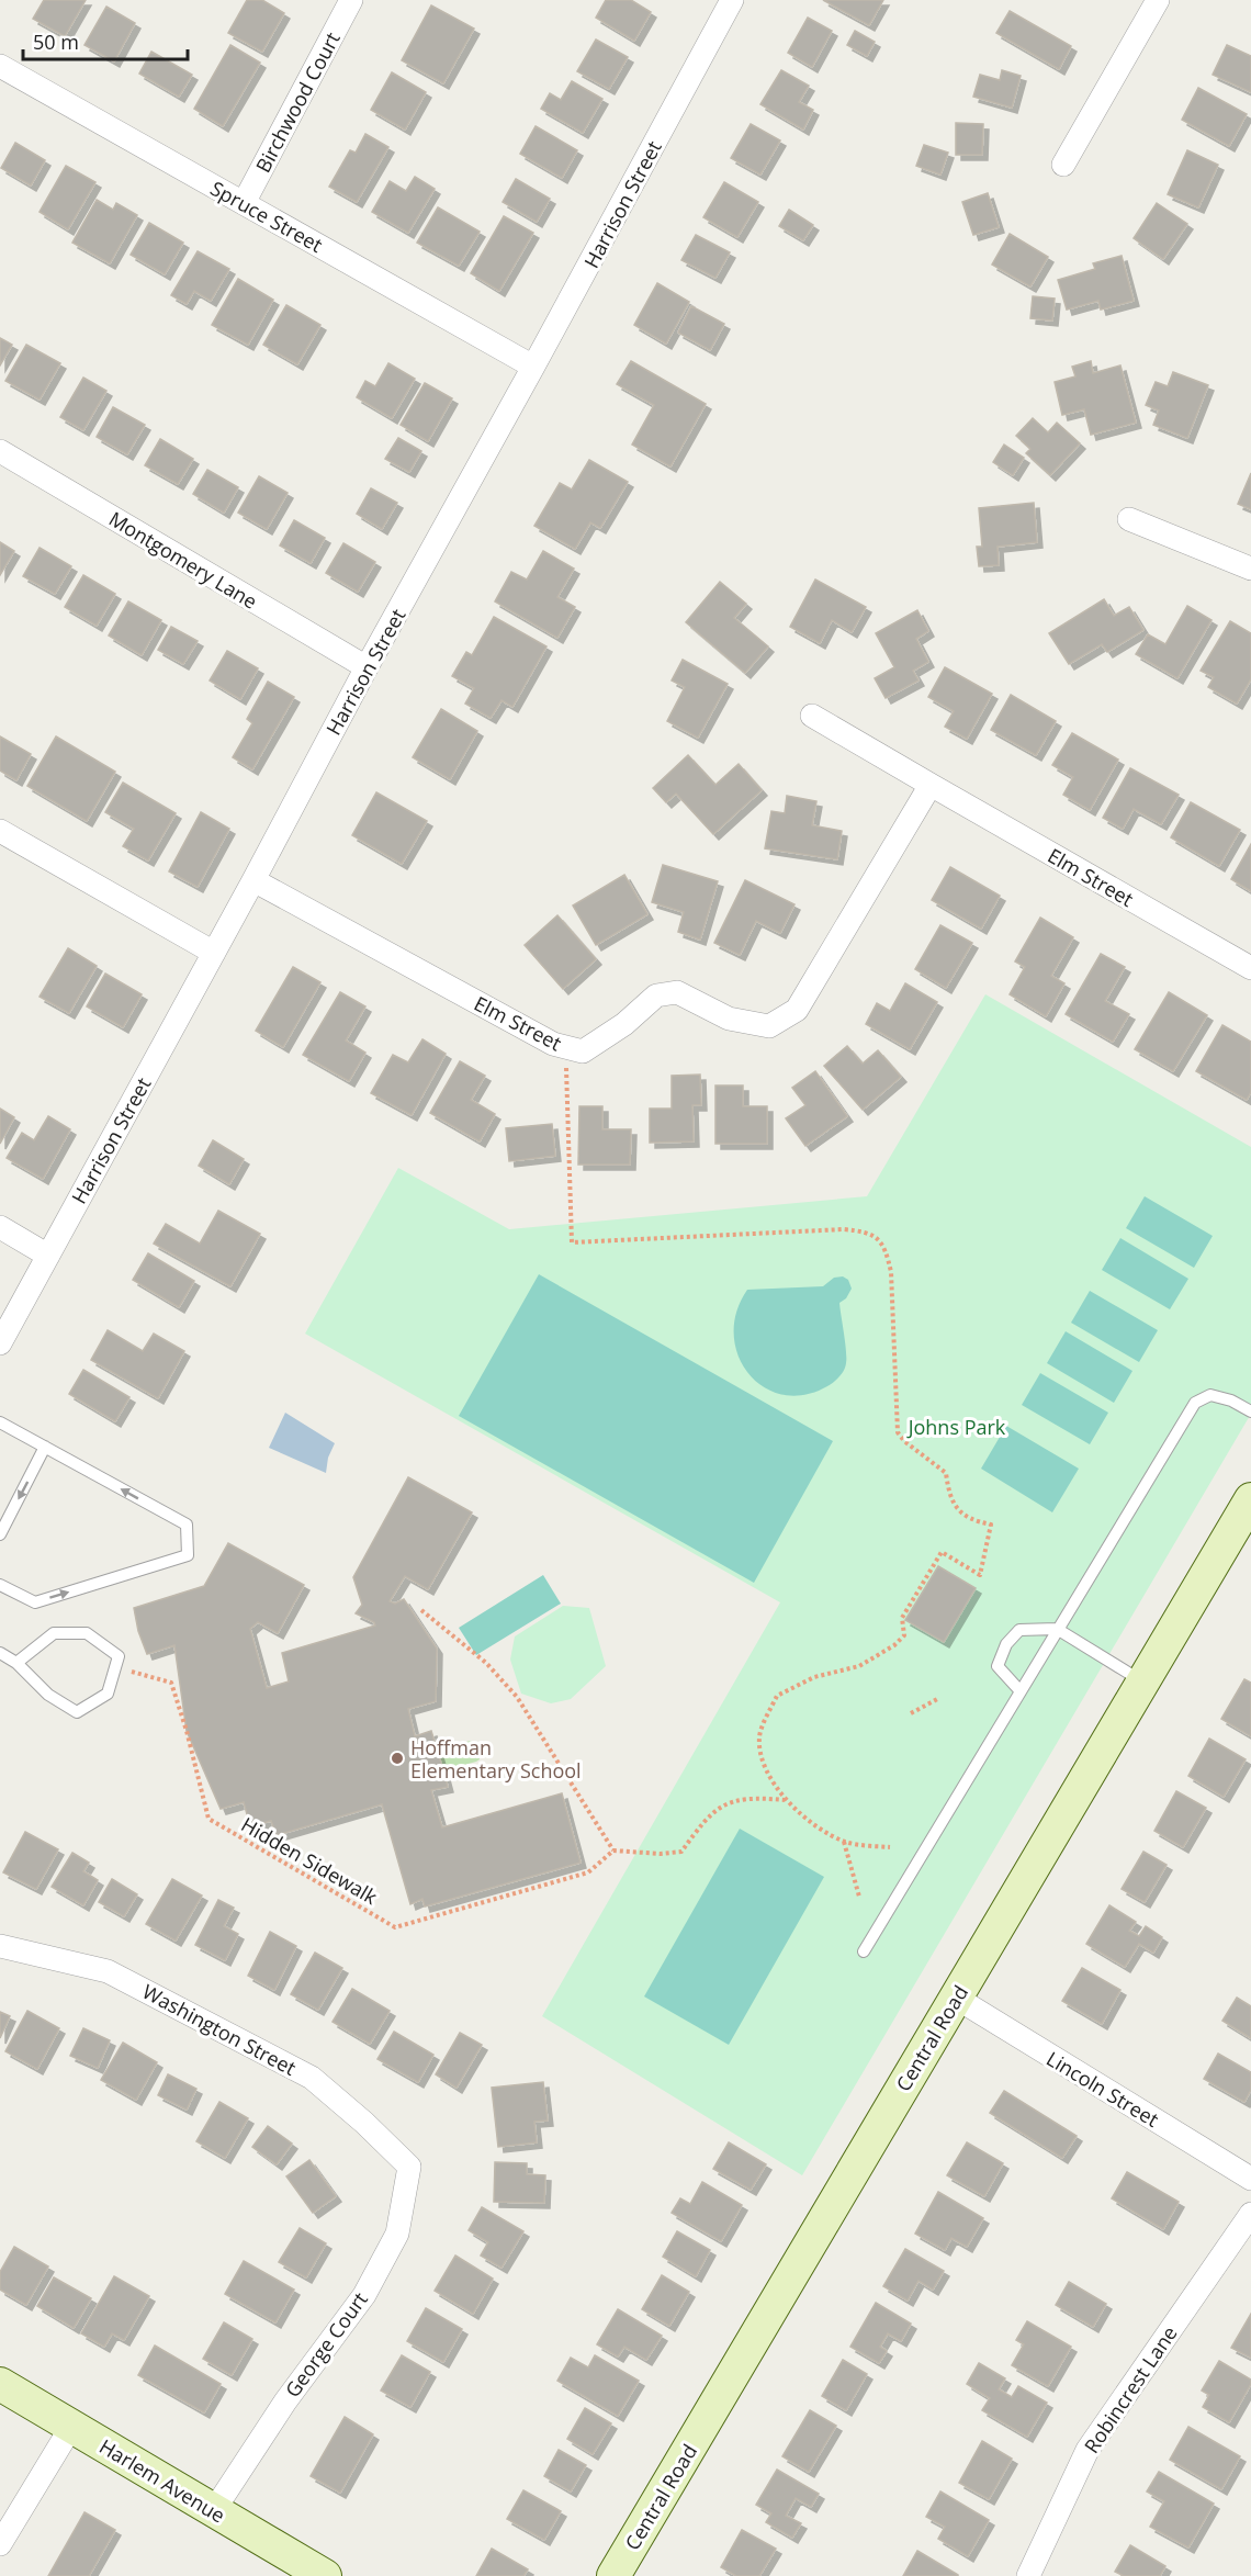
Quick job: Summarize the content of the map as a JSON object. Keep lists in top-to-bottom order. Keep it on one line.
{"streets":{"main road":["Central Road","Harlem Avenue"],"street":["Birchwood Court","Harrison Street","Spruce Street","Montgomery Lane","Elm Street","Washington Street","Lincoln Street","George Court","Robincrest Lane"],"path":["Hidden Sidewalk"]},"crossings":[["Birchwood Court","Spruce Street"],["Harrison Street","Spruce Street"],["Harrison Street","Montgomery Lane"],["Harrison Street","Elm Street"],["Washington Street","George Court"],["Central Road","Lincoln Street"],["George Court","Harlem Avenue"]],"parks":["Johns Park"],"places":["Hoffman Elementary School"],"scale_bar":"50 m"}
